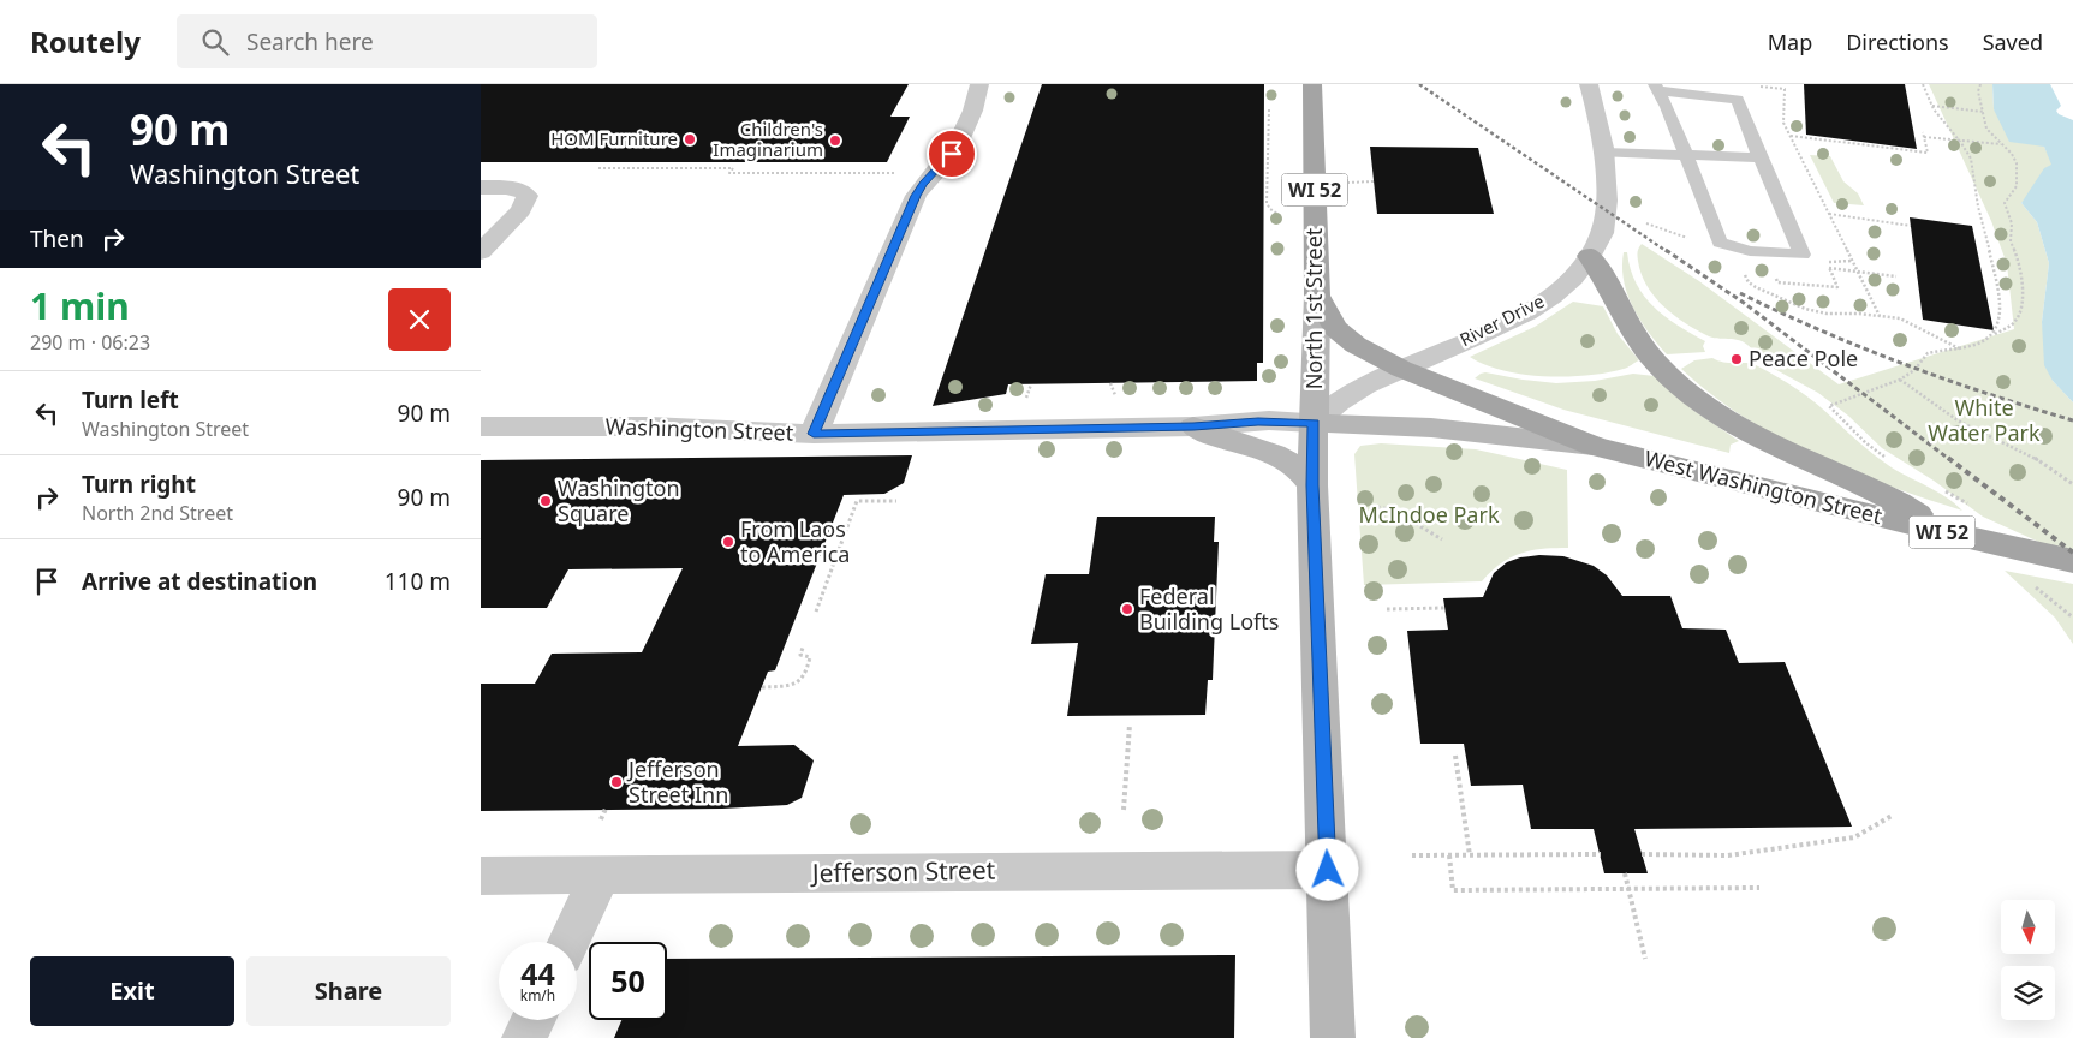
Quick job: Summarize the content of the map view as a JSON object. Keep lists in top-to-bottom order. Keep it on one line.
{"streets":{"main road":["WI 52","North 1st Street","West Washington Street"],"street":["River Drive","Washington Street","Jefferson Street"]},"crossings":[["North 1st Street","River Drive"],["North 1st Street","Washington Street"],["North 1st Street","West Washington Street"],["North 1st Street","Jefferson Street"],["River Drive","Washington Street"],["River Drive","West Washington Street"],["Washington Street","West Washington Street"]],"parks":["White Water Park","McIndoe Park"],"places":["HOM Furniture","Children's Imaginarium","Peace Pole","Washington Square","From Laos to America","Federal Building Lofts","Jefferson Street Inn"],"north":"bottom","page":{"header":"Routely","search":"Search here","nav":["Map","Directions","Saved"],"turn":["90 m","Washington Street"],"then":"Then","heading":["1 min","290 m · 06:23"],"list":[{"name":"Turn left","note":"Washington Street","value":"90 m"},{"name":"Turn right","note":"North 2nd Street","value":"90 m"},{"name":"Arrive at destination","value":"110 m"}],"speed":"44 km/h","limit":"50","buttons":["Exit","Share"]}}
